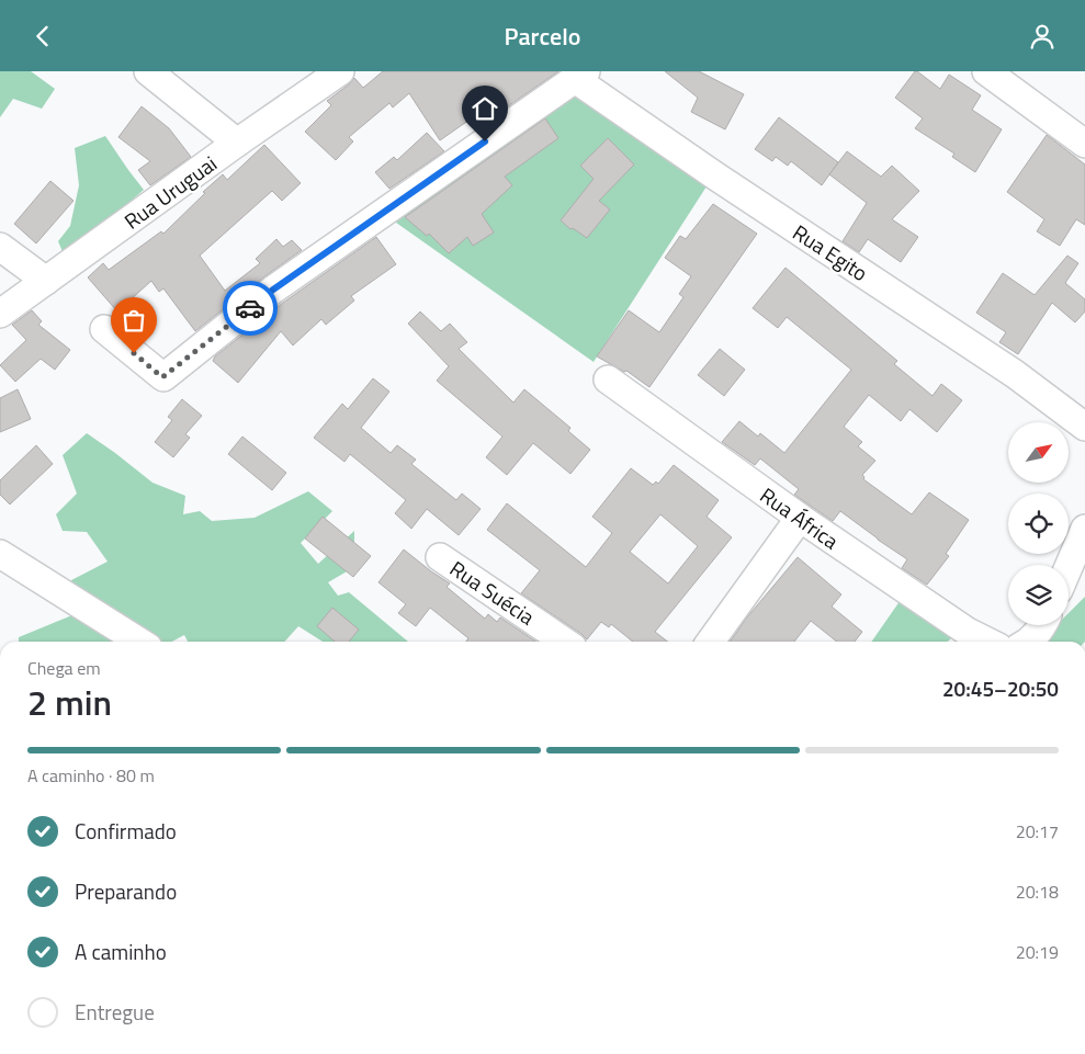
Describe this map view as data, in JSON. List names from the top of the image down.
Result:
{
  "streets": {
    "street": [
      "Rua Uruguai",
      "Rua Egito",
      "Rua África",
      "Rua Suécia"
    ]
  },
  "north": "top right",
  "page": {
    "header": "Parcelo",
    "heading": ["2 min", "Chega em", "20:45–20:50"],
    "bar": "A caminho · 80 m",
    "list": [
      ["Confirmado", "20:17"],
      ["Preparando", "20:18"],
      ["A caminho", "20:19"],
      "Entregue"
    ]
  }
}
